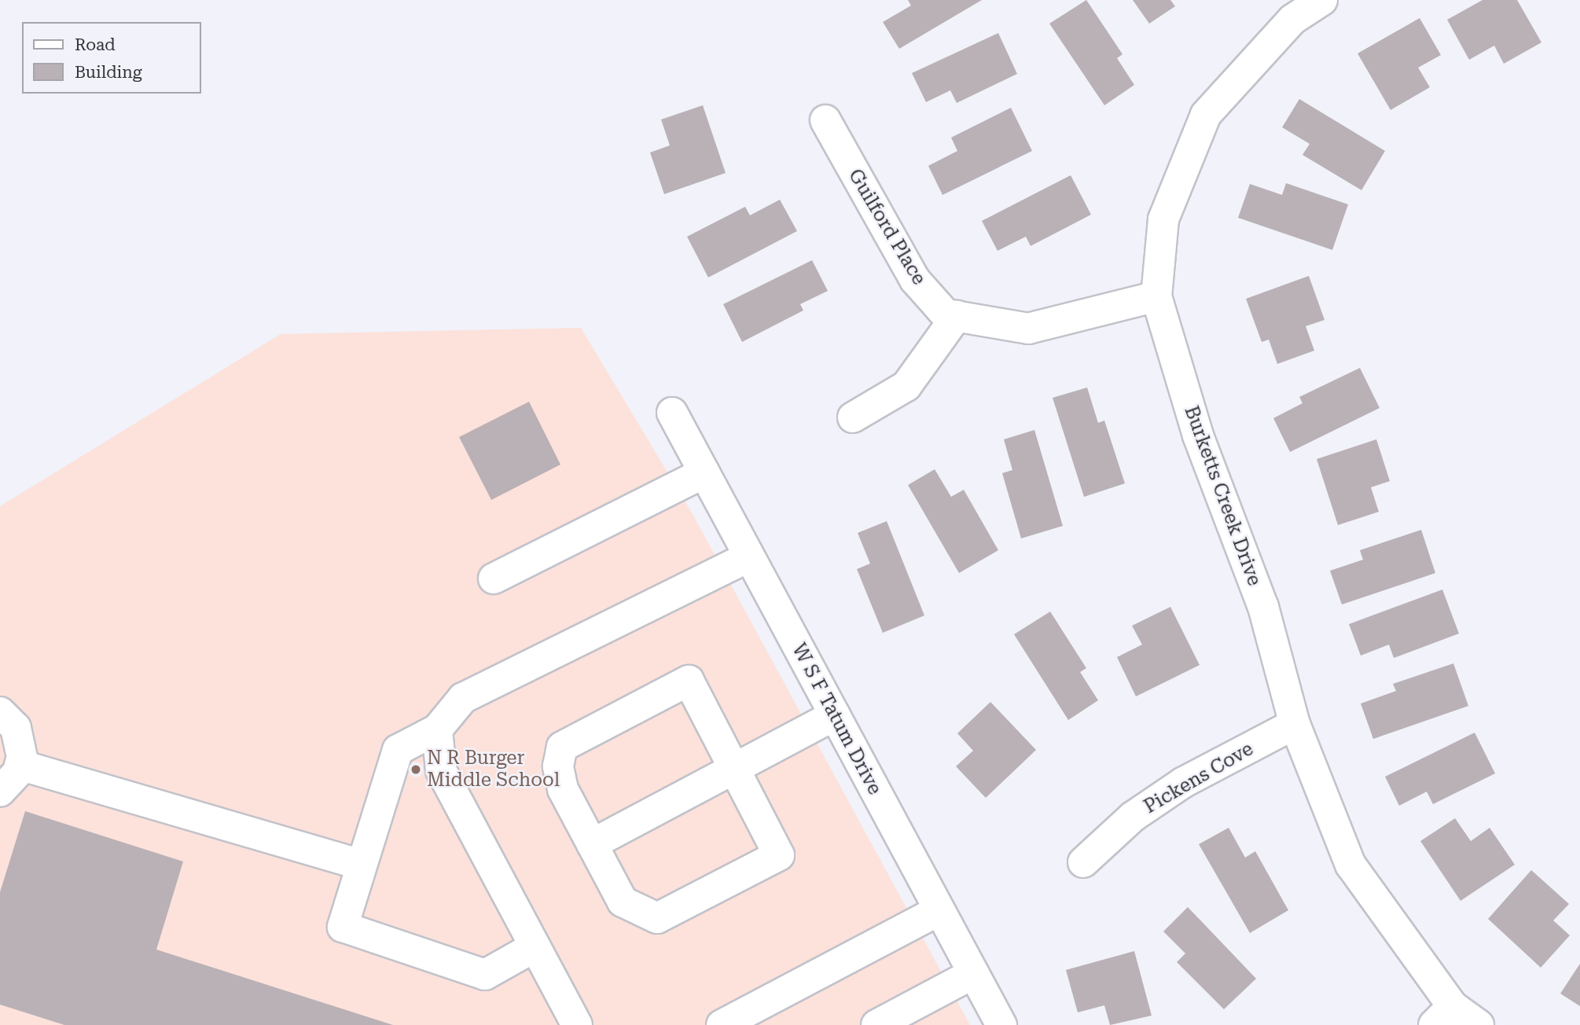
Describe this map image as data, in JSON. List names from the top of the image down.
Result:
{
  "streets": {
    "street": [
      "Guilford Place",
      "Burketts Creek Drive",
      "W S F Tatum Drive",
      "Pickens Cove"
    ]
  },
  "crossings": [
    ["Guilford Place", "Burketts Creek Drive"],
    ["Burketts Creek Drive", "Pickens Cove"]
  ],
  "places": ["N R Burger Middle School"],
  "legend": ["Road", "Building"]
}
